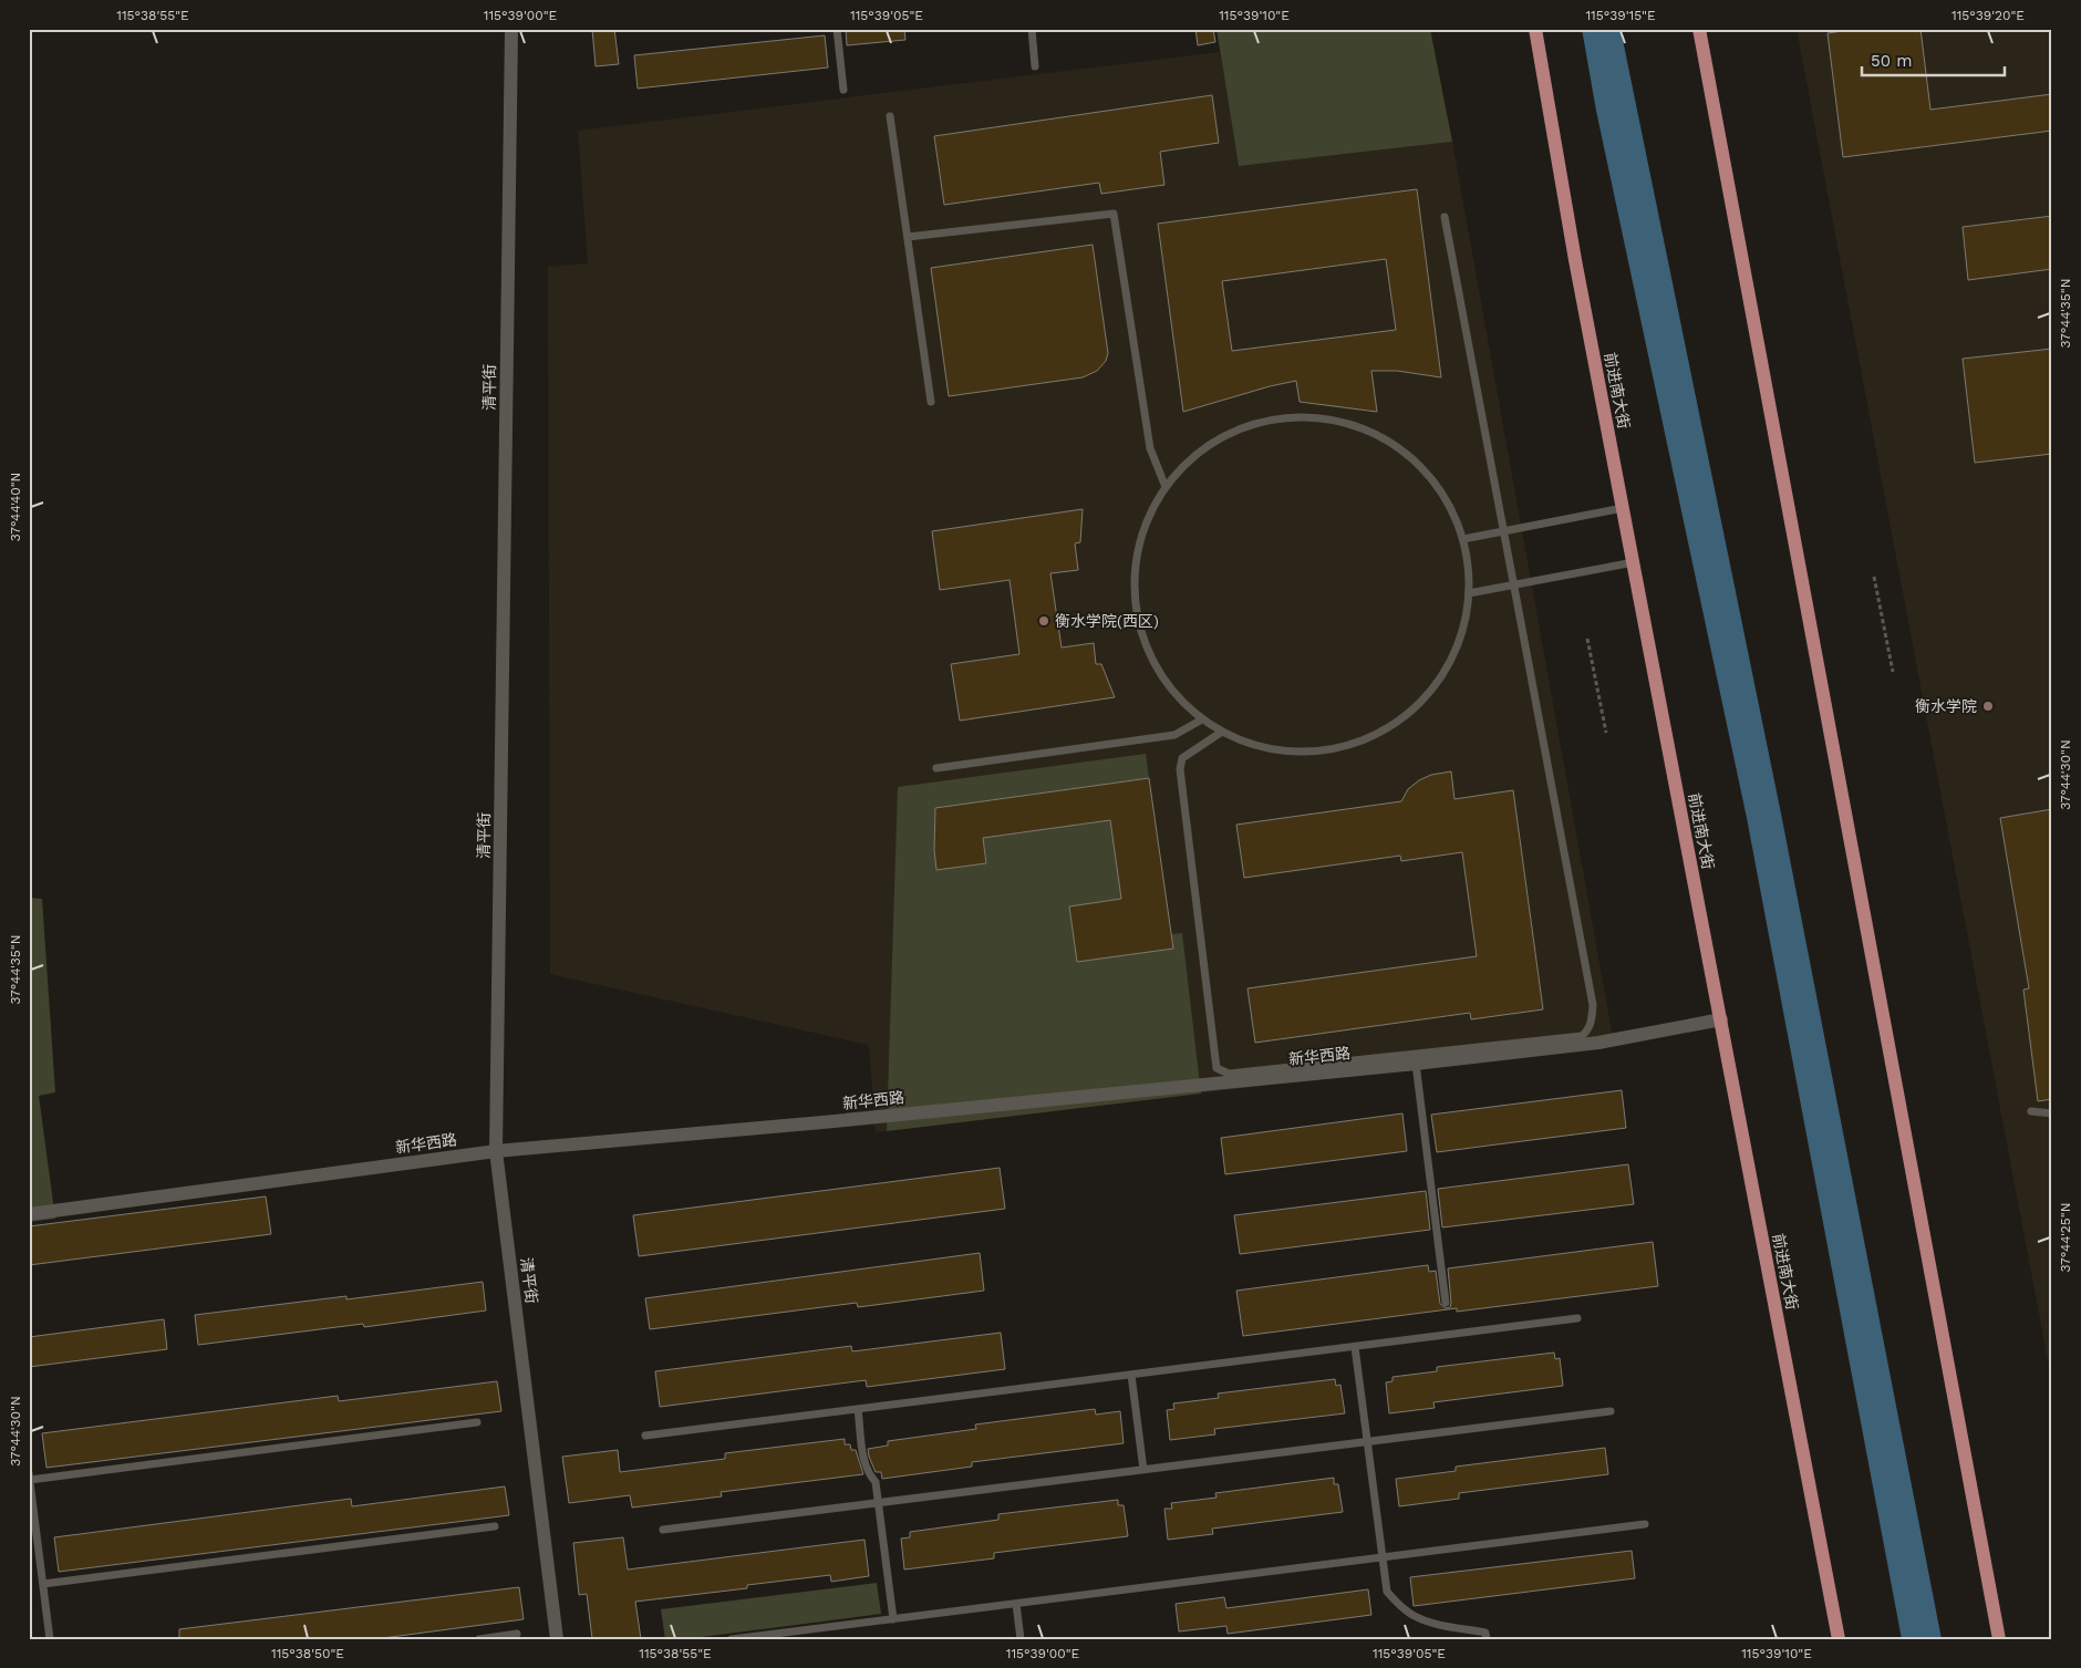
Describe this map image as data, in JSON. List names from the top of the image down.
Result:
{
  "streets": {
    "main road": ["前进南大街"],
    "street": ["清平街", "新华西路"]
  },
  "crossings": [
    ["清平街", "新华西路"],
    ["前进南大街", "新华西路"]
  ],
  "places": ["衡水学院(西区)", "衡水学院"],
  "scale_bar": "50 m",
  "coordinates": [
    "115°38'55\"E",
    "115°39'00\"E",
    "115°39'05\"E",
    "115°39'10\"E",
    "115°39'15\"E",
    "115°39'20\"E",
    "37°44'35\"N",
    "37°44'40\"N",
    "37°44'30\"N",
    "37°44'25\"N",
    "115°38'50\"E"
  ]
}
